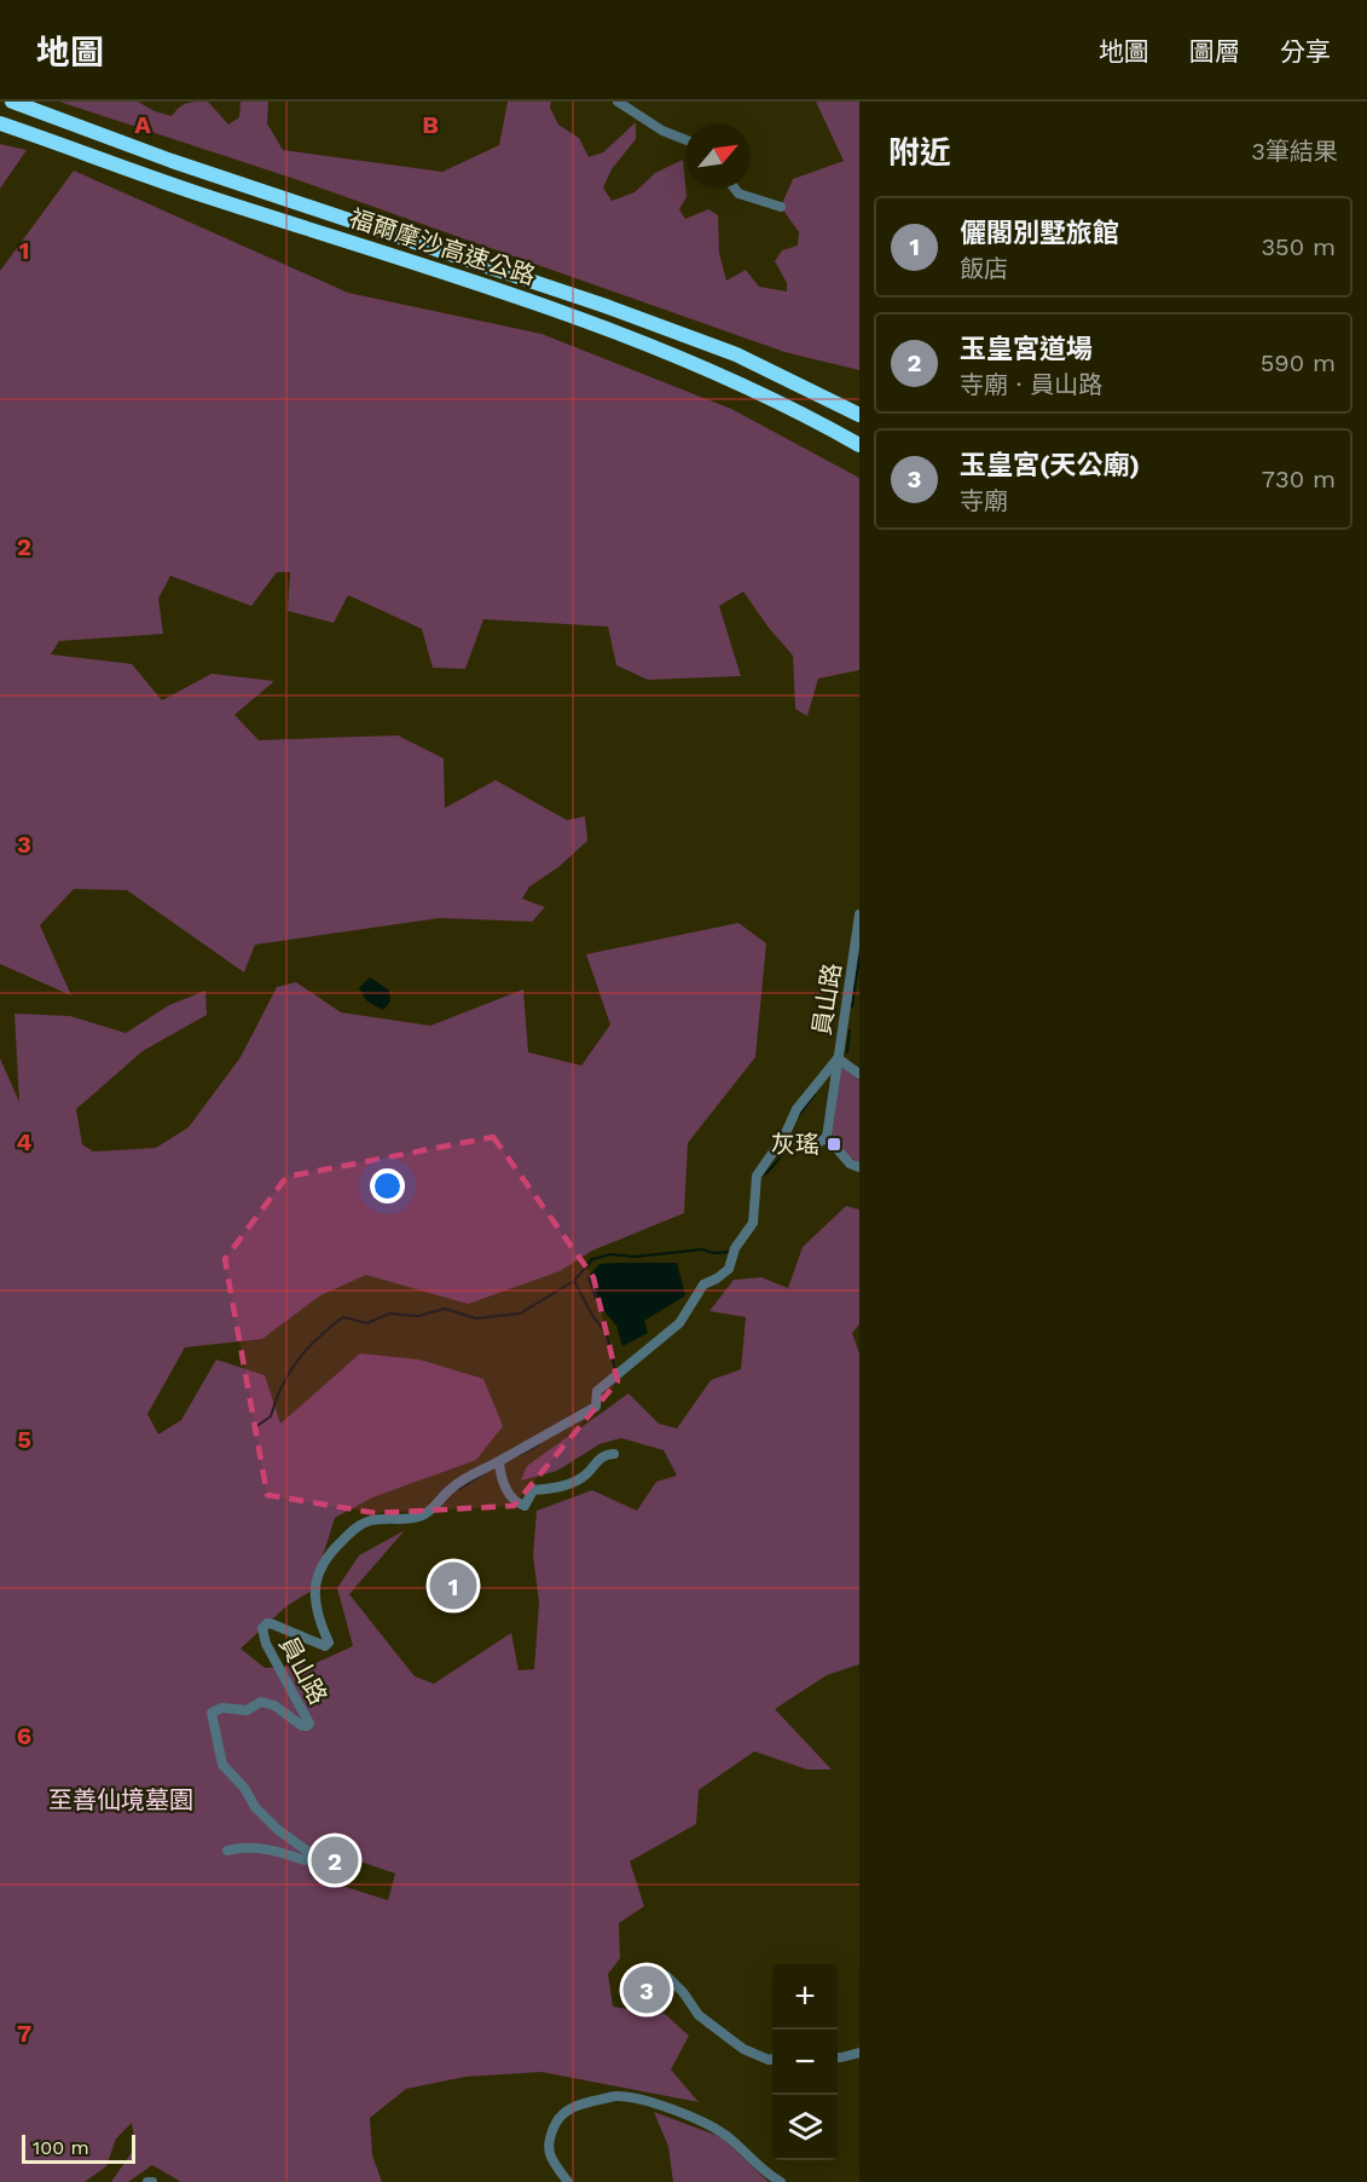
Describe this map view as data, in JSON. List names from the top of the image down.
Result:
{
  "streets": {
    "highway": ["福爾摩沙高速公路"],
    "street": ["員山路"]
  },
  "parks": ["至善仙境墓園"],
  "places": {
    "transit": ["灰瑤"]
  },
  "scale_bar": "100 m",
  "north": "top right",
  "page": {
    "header": "地圖",
    "nav": ["地圖", "圖層", "分享"],
    "heading": ["附近", "3筆結果"],
    "list": [
      {
        "mark": "1",
        "name": "儷閣別墅旅館",
        "note": "飯店",
        "value": "350 m"
      },
      {
        "mark": "2",
        "name": "玉皇宮道場",
        "note": "寺廟 · 員山路",
        "value": "590 m"
      },
      {
        "mark": "3",
        "name": "玉皇宮(天公廟)",
        "note": "寺廟",
        "value": "730 m"
      }
    ],
    "pins": ["1", "2", "3"],
    "map_buttons": ["+", "−"],
    "scale": "100 m"
  },
  "grid": {
    "columns": ["A", "B"],
    "rows": [
      "1",
      "2",
      "3",
      "4",
      "5",
      "6",
      "7"
    ]
  }
}
